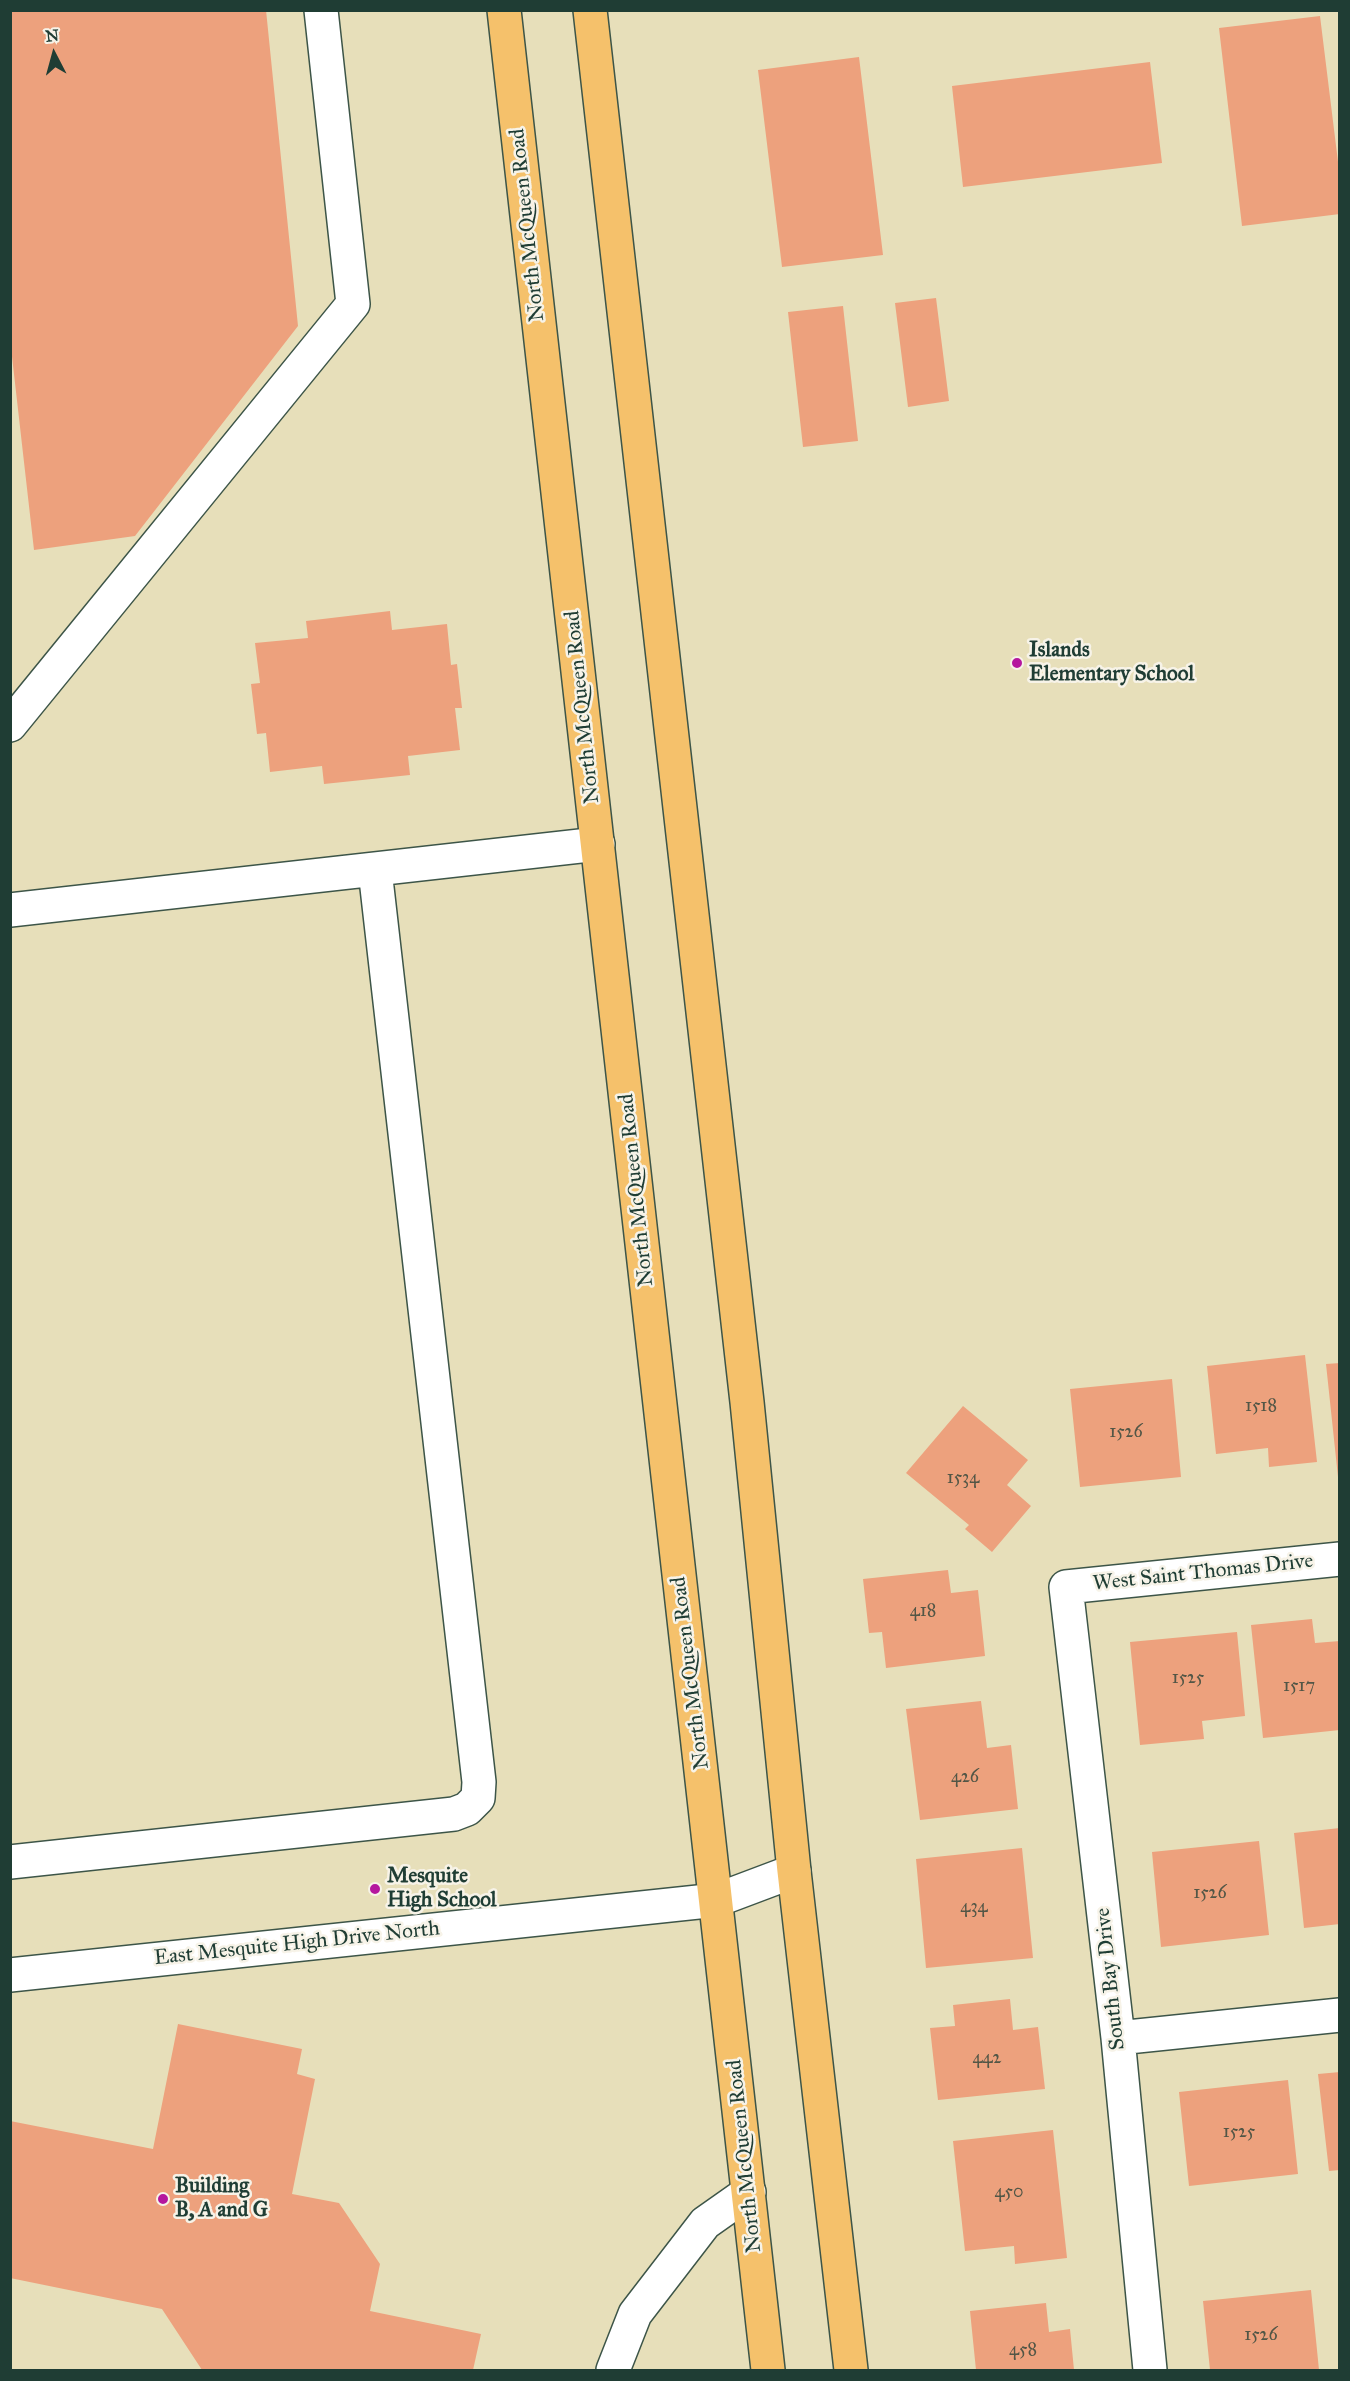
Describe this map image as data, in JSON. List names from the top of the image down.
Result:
{
  "streets": {
    "main road": ["North McQueen Road"],
    "street": ["West Saint Thomas Drive", "East Mesquite High Drive North", "South Bay Drive"]
  },
  "crossings": [
    ["North McQueen Road", "East Mesquite High Drive North"],
    ["West Saint Thomas Drive", "South Bay Drive"]
  ],
  "places": ["Islands Elementary School", "Mesquite High School", "Building B, A and G"],
  "house_numbers": [
    "1518",
    "1526",
    "1534",
    "418",
    "1525",
    "1517",
    "426",
    "1526",
    "434",
    "442",
    "1525",
    "450",
    "1526",
    "458"
  ],
  "north": "top"
}
